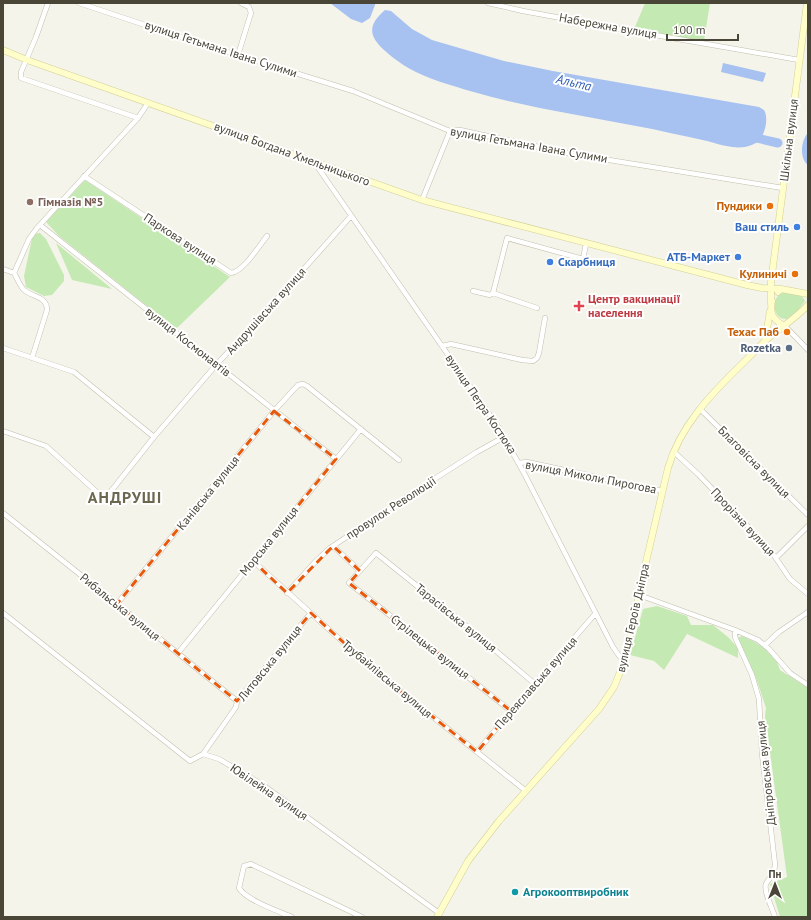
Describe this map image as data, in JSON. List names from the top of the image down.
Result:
{
  "streets": {
    "main road": ["Шкільна вулиця", "вулиця Богдана Хмельницького", "вулиця Героїв Дніпра"],
    "street": [
      "Набережна вулиця",
      "вулиця Гетьмана Івана Сулими",
      "Паркова вулиця",
      "Андрушівська вулиця",
      "вулиця Космонавтів",
      "вулиця Петра Костюка",
      "Благовісна вулиця",
      "вулиця Миколи Пирогова",
      "Канівська вулиця",
      "провулок Революції",
      "Прорізна вулиця",
      "Морська вулиця",
      "Рибальська вулиця",
      "Тарасівська вулиця",
      "Стрілецька вулиця",
      "Литовська вулиця",
      "Трубайлівська вулиця",
      "Переяславська вулиця",
      "Дніпровська вулиця",
      "Ювілейна вулиця"
    ]
  },
  "crossings": [
    ["Набережна вулиця", "Шкільна вулиця"],
    ["вулиця Гетьмана Івана Сулими", "Шкільна вулиця"],
    ["Шкільна вулиця", "вулиця Богдана Хмельницького"],
    ["вулиця Богдана Хмельницького", "вулиця Петра Костюка"],
    ["Андрушівська вулиця", "вулиця Космонавтів"],
    ["Андрушівська вулиця", "вулиця Петра Костюка"],
    ["вулиця Космонавтів", "Канівська вулиця"],
    ["вулиця Космонавтів", "Морська вулиця"],
    ["вулиця Петра Костюка", "вулиця Миколи Пирогова"],
    ["вулиця Петра Костюка", "провулок Революції"],
    ["вулиця Петра Костюка", "вулиця Героїв Дніпра"],
    ["вулиця Петра Костюка", "Переяславська вулиця"],
    ["Благовісна вулиця", "вулиця Героїв Дніпра"],
    ["вулиця Миколи Пирогова", "вулиця Героїв Дніпра"],
    ["Канівська вулиця", "Морська вулиця"],
    ["Канівська вулиця", "Рибальська вулиця"],
    ["провулок Революції", "Трубайлівська вулиця"],
    ["Прорізна вулиця", "вулиця Героїв Дніпра"],
    ["Морська вулиця", "Рибальська вулиця"],
    ["Морська вулиця", "Трубайлівська вулиця"],
    ["Рибальська вулиця", "Литовська вулиця"],
    ["Тарасівська вулиця", "Стрілецька вулиця"],
    ["Тарасівська вулиця", "Переяславська вулиця"],
    ["вулиця Героїв Дніпра", "Трубайлівська вулиця"],
    ["вулиця Героїв Дніпра", "Ювілейна вулиця"],
    ["Стрілецька вулиця", "Переяславська вулиця"],
    ["Литовська вулиця", "Трубайлівська вулиця"],
    ["Литовська вулиця", "Ювілейна вулиця"],
    ["Трубайлівська вулиця", "Переяславська вулиця"]
  ],
  "districts": ["АНДРУШІ"],
  "water": ["Альта"],
  "places": {
    "other": [
      "Гімназія №5",
      "Пундики",
      "Ваш стиль",
      "АТБ-Маркет",
      "Скарбниця",
      "Кулиничі",
      "Техас Паб",
      "Rozetka",
      "Агрокооптвиробник"
    ],
    "health": ["Центр вакцинації населення"]
  },
  "scale_bar": "100 m",
  "north": "top"
}
